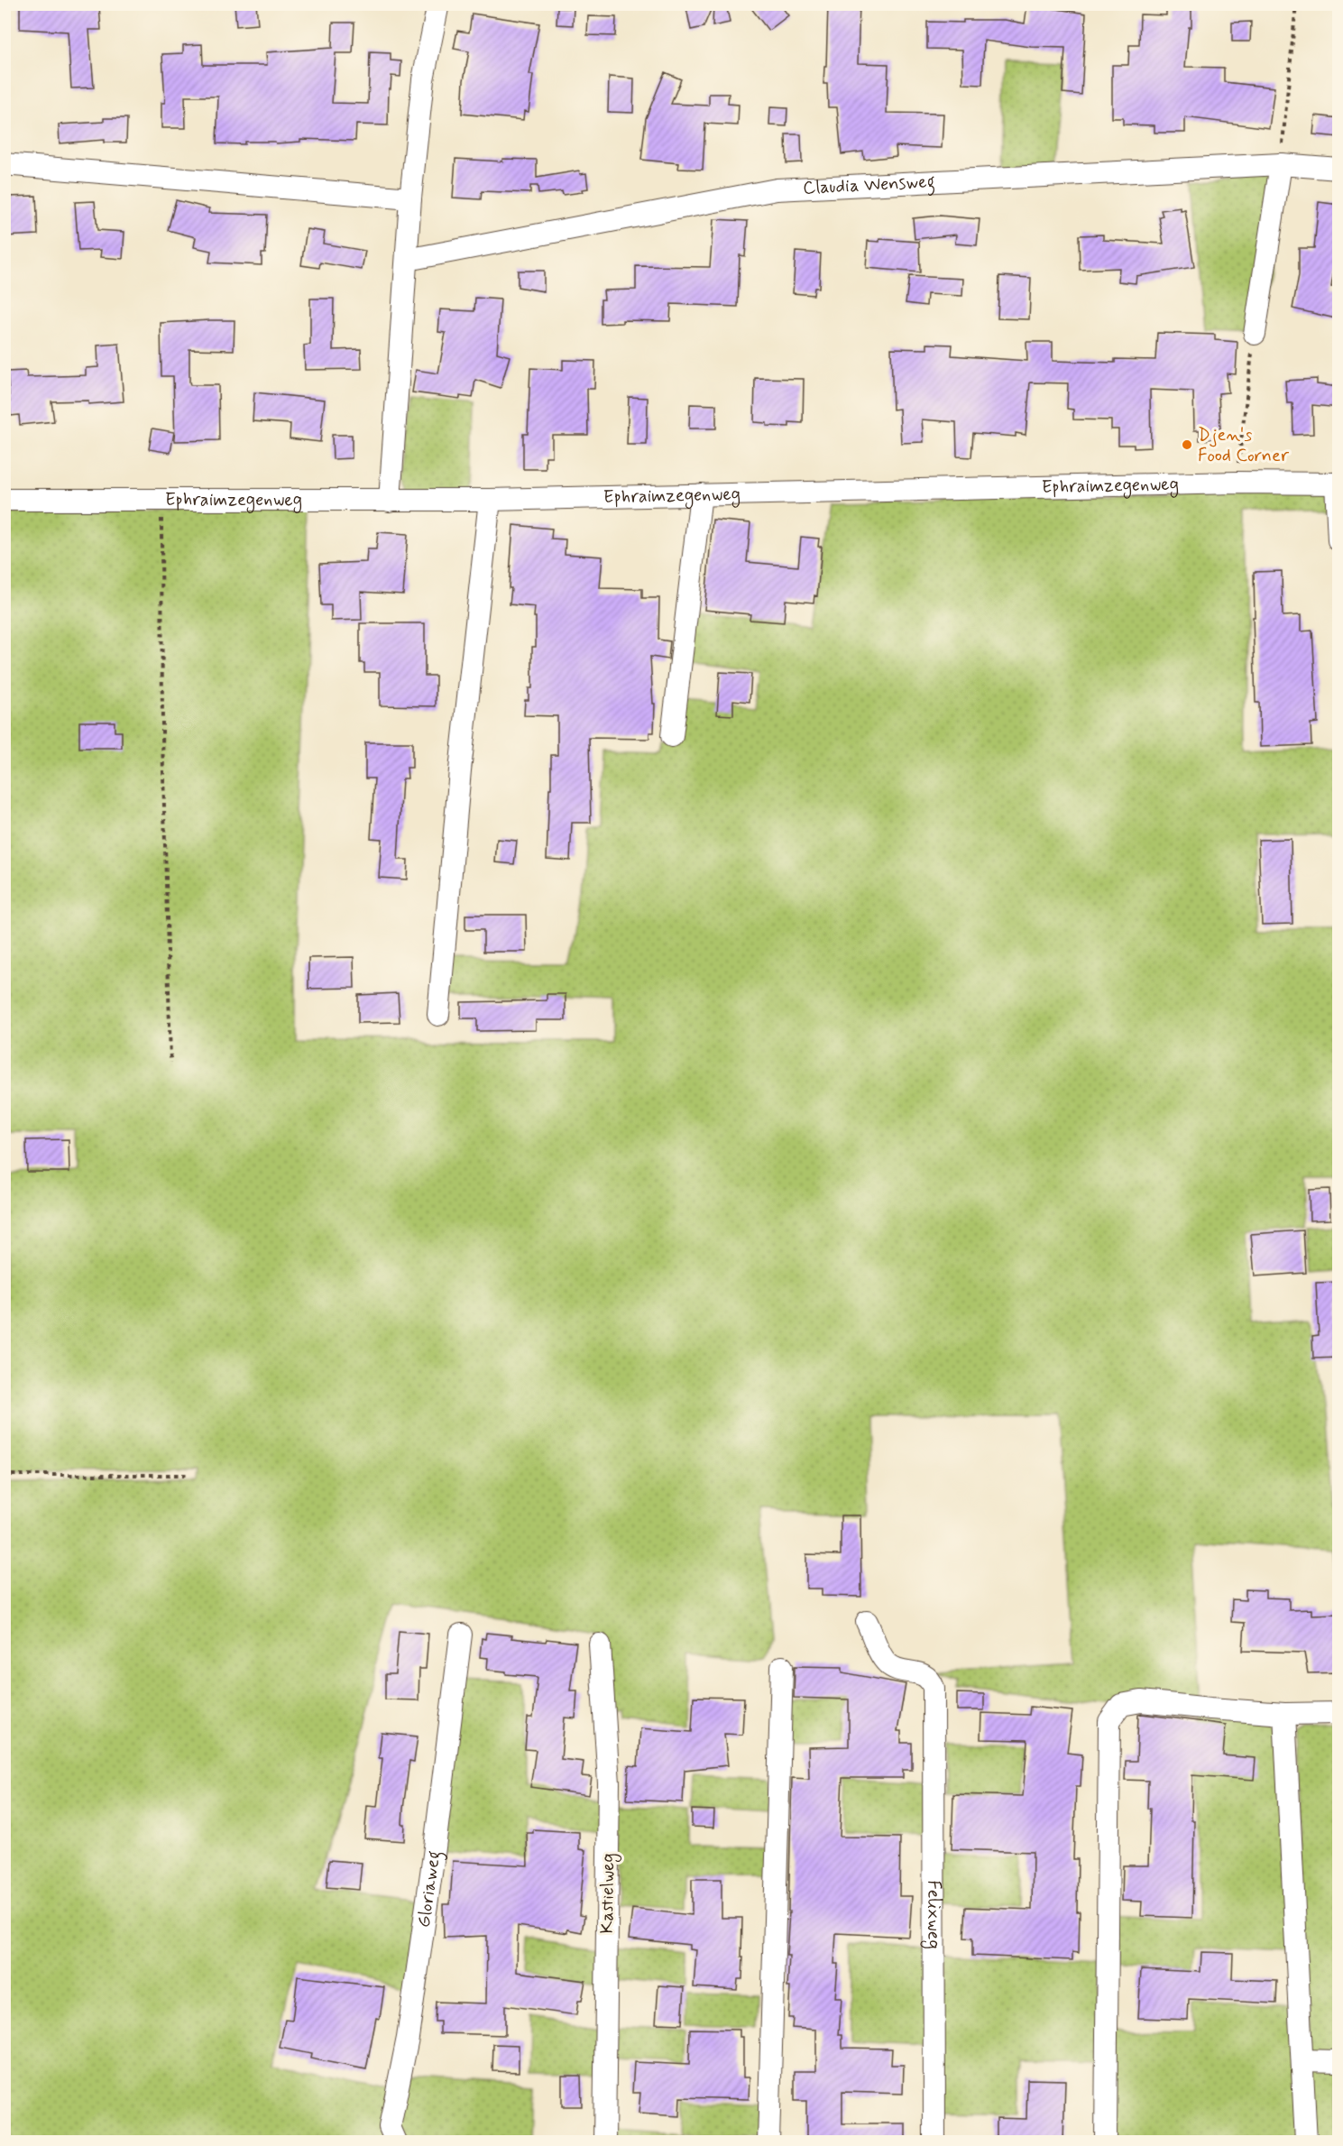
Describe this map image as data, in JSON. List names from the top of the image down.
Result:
{
  "streets": {
    "street": [
      "Claudia Wensweg",
      "Ephraimzegenweg",
      "Gloriaweg",
      "Kastielweg",
      "Felixweg"
    ]
  },
  "places": ["Djen's Food Corner"]
}
